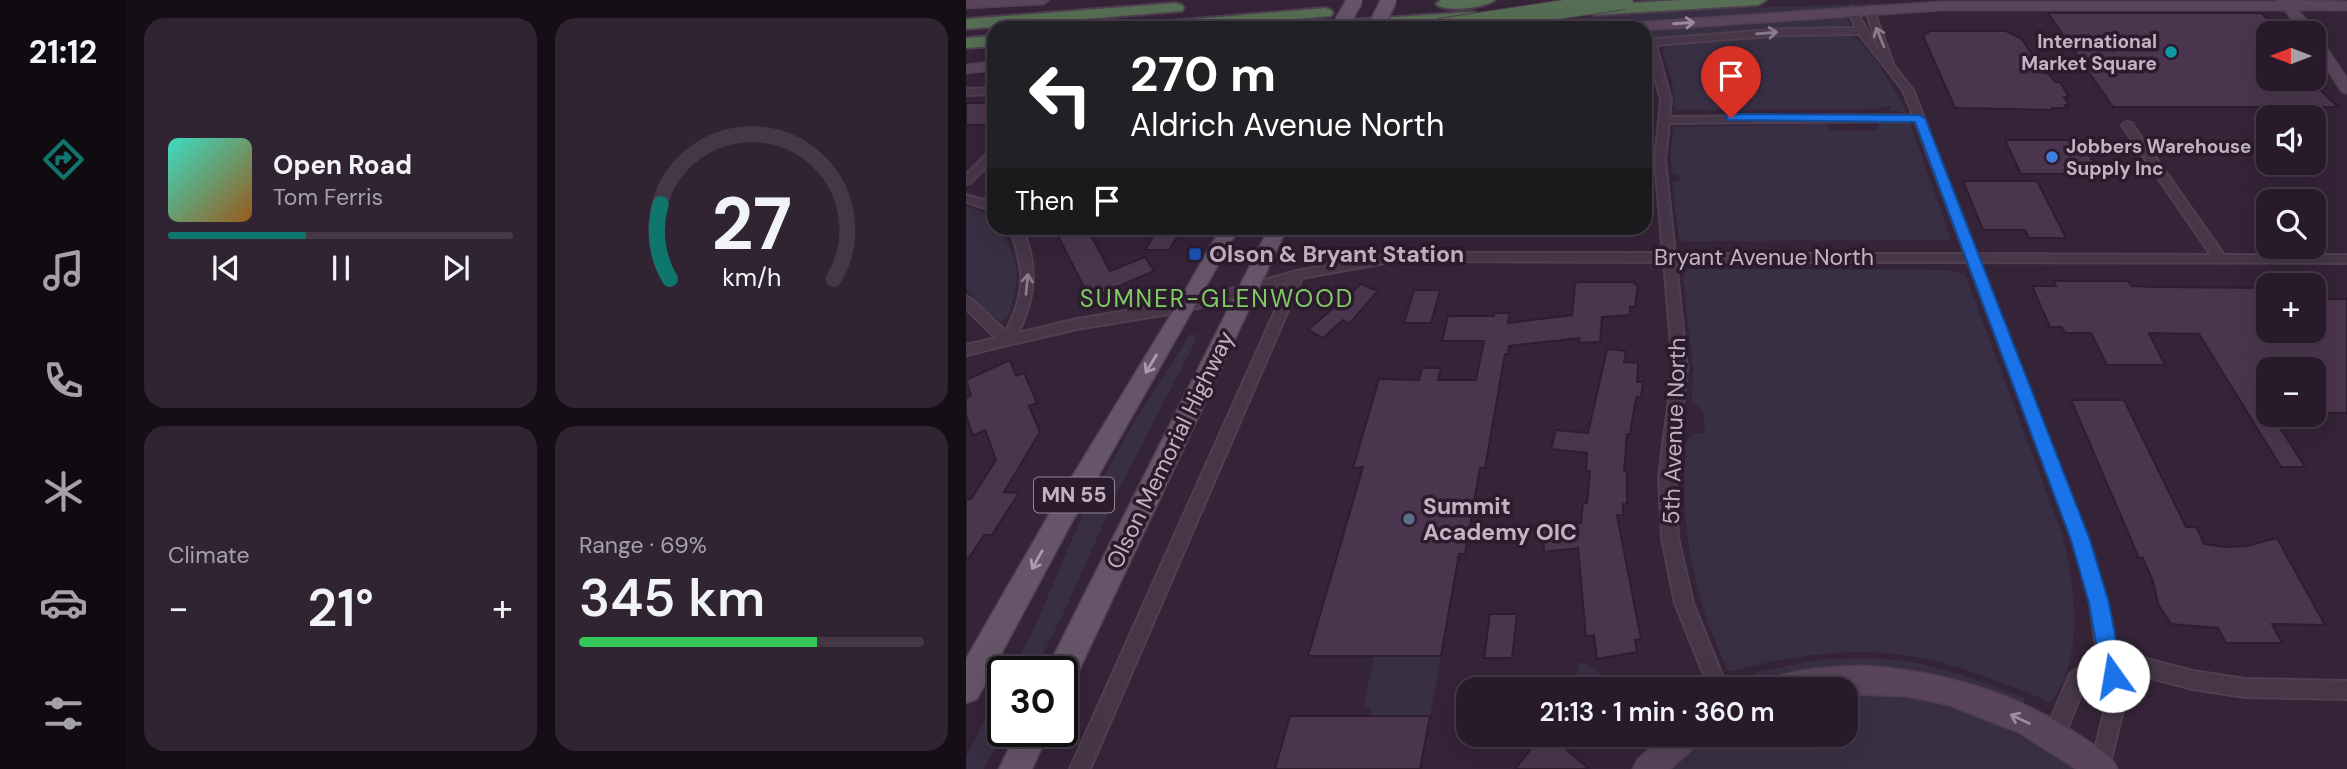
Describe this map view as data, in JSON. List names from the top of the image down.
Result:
{
  "streets": {
    "main road": ["Olson Memorial Highway", "MN 55"],
    "street": ["Bryant Avenue North", "5th Avenue North"]
  },
  "crossings": [
    ["Bryant Avenue North", "5th Avenue North"],
    ["Bryant Avenue North", "Olson Memorial Highway"],
    ["Bryant Avenue North", "MN 55"]
  ],
  "districts": ["SUMNER-GLENWOOD"],
  "places": {
    "other": ["International Market Square", "Jobbers Warehouse Supply Inc", "Summit Academy OIC"],
    "transit": ["Olson & Bryant Station"]
  },
  "north": "left",
  "page": {
    "tabs": "21:12",
    "map_buttons": ["+", "−"],
    "turn": ["270 m", "Aldrich Avenue North"],
    "song": ["Open Road", "Tom Ferris"],
    "then": "Then",
    "tile": [
      "Climate",
      ["Range · 69%", "345 km"]
    ],
    "heat": ["−", "21°", "+"],
    "limit": "30",
    "trip": "21:13 · 1 min · 360 m",
    "gauge": ["27", "km/h"]
  }
}
